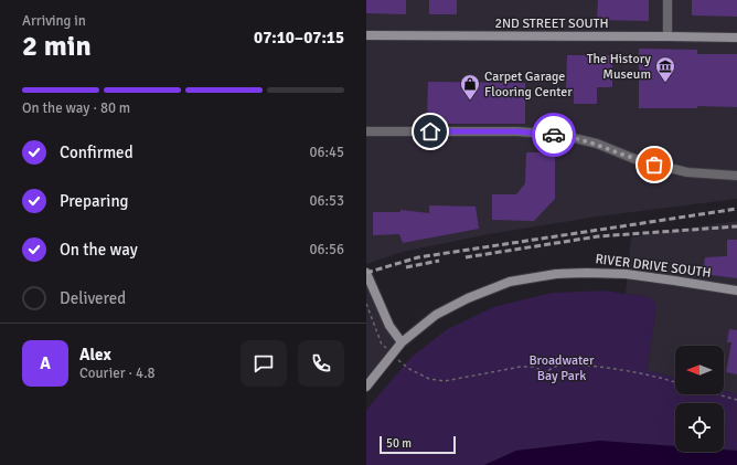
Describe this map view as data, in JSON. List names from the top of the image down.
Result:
{
  "streets": {
    "street": ["2ND STREET SOUTH", "RIVER DRIVE SOUTH"]
  },
  "parks": ["Broadwater Bay Park"],
  "places": {
    "museum": ["The History Museum"],
    "shop": ["Carpet Garage Flooring Center"]
  },
  "scale_bar": "50 m",
  "north": "left",
  "page": {
    "heading": ["2 min", "Arriving in", "07:10–07:15"],
    "panel": ["Alex", "Courier · 4.8"],
    "bar": "On the way · 80 m",
    "list": [
      ["Confirmed", "06:45"],
      ["Preparing", "06:53"],
      ["On the way", "06:56"],
      "Delivered"
    ],
    "round": "A",
    "scale": "50 m"
  }
}
